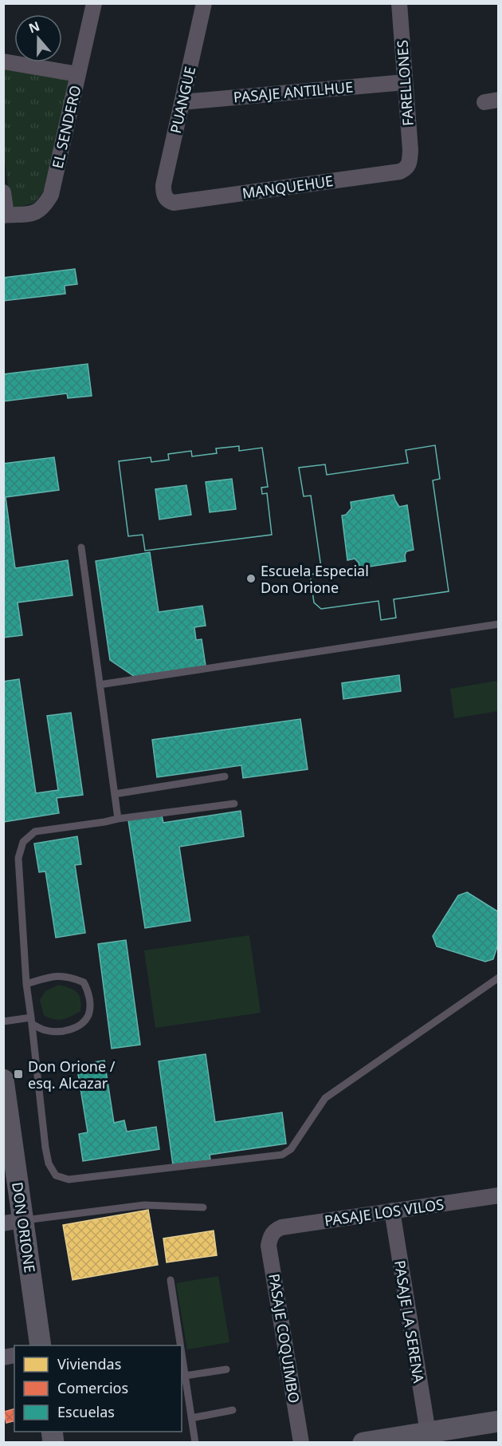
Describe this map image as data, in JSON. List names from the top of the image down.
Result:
{
  "streets": {
    "street": [
      "FARELLONES",
      "PASAJE ANTILHUE",
      "PUANGUE",
      "EL SENDERO",
      "MANQUEHUE",
      "PASAJE LOS VILOS",
      "DON ORIONE",
      "PASAJE LA SERENA",
      "PASAJE COQUIMBO"
    ]
  },
  "crossings": [
    ["FARELLONES", "PASAJE ANTILHUE"],
    ["FARELLONES", "MANQUEHUE"],
    ["PASAJE ANTILHUE", "PUANGUE"],
    ["PUANGUE", "MANQUEHUE"],
    ["PASAJE LOS VILOS", "PASAJE LA SERENA"],
    ["PASAJE LOS VILOS", "PASAJE COQUIMBO"]
  ],
  "places": {
    "other": ["Escuela Especial Don Orione"],
    "transit": ["Don Orione / esq. Alcazar"]
  },
  "legend": ["Viviendas", "Comercios", "Escuelas"],
  "north": "top"
}
